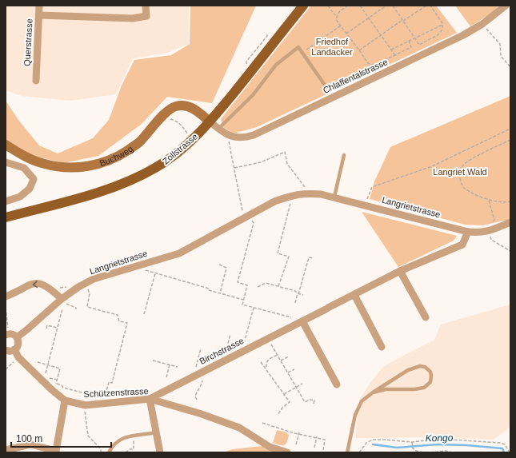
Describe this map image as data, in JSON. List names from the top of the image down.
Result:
{
  "streets": {
    "main road": ["Zollstrasse"],
    "street": [
      "Querstrasse",
      "Chlaffentalstrasse",
      "Buchweg",
      "Langrietstrasse",
      "Birchstrasse",
      "Schützenstrasse"
    ]
  },
  "crossings": [
    ["Chlaffentalstrasse", "Zollstrasse"],
    ["Chlaffentalstrasse", "Buchweg"],
    ["Zollstrasse", "Buchweg"],
    ["Langrietstrasse", "Birchstrasse"],
    ["Birchstrasse", "Schützenstrasse"]
  ],
  "water": ["Kongo"],
  "parks": ["Friedhof Landacker", "Langriet Wald"],
  "scale_bar": "100 m"
}
